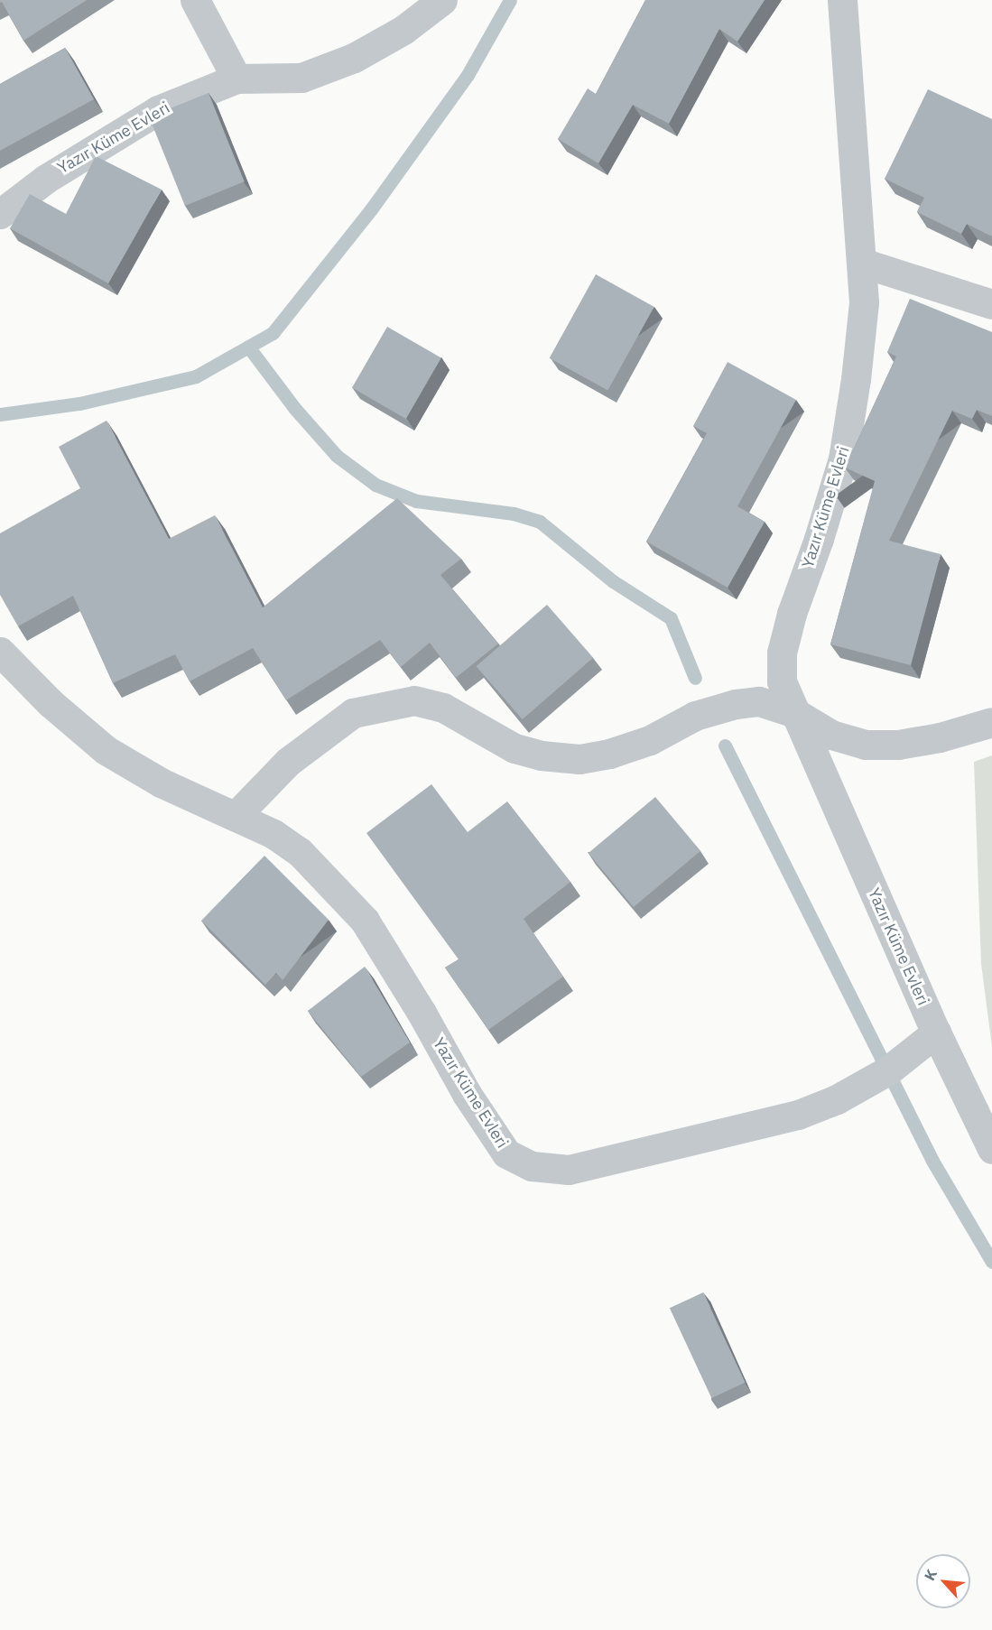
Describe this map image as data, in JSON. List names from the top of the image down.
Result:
{
  "streets": {
    "street": ["Yazır Küme Evleri"]
  },
  "north": "top left"
}
